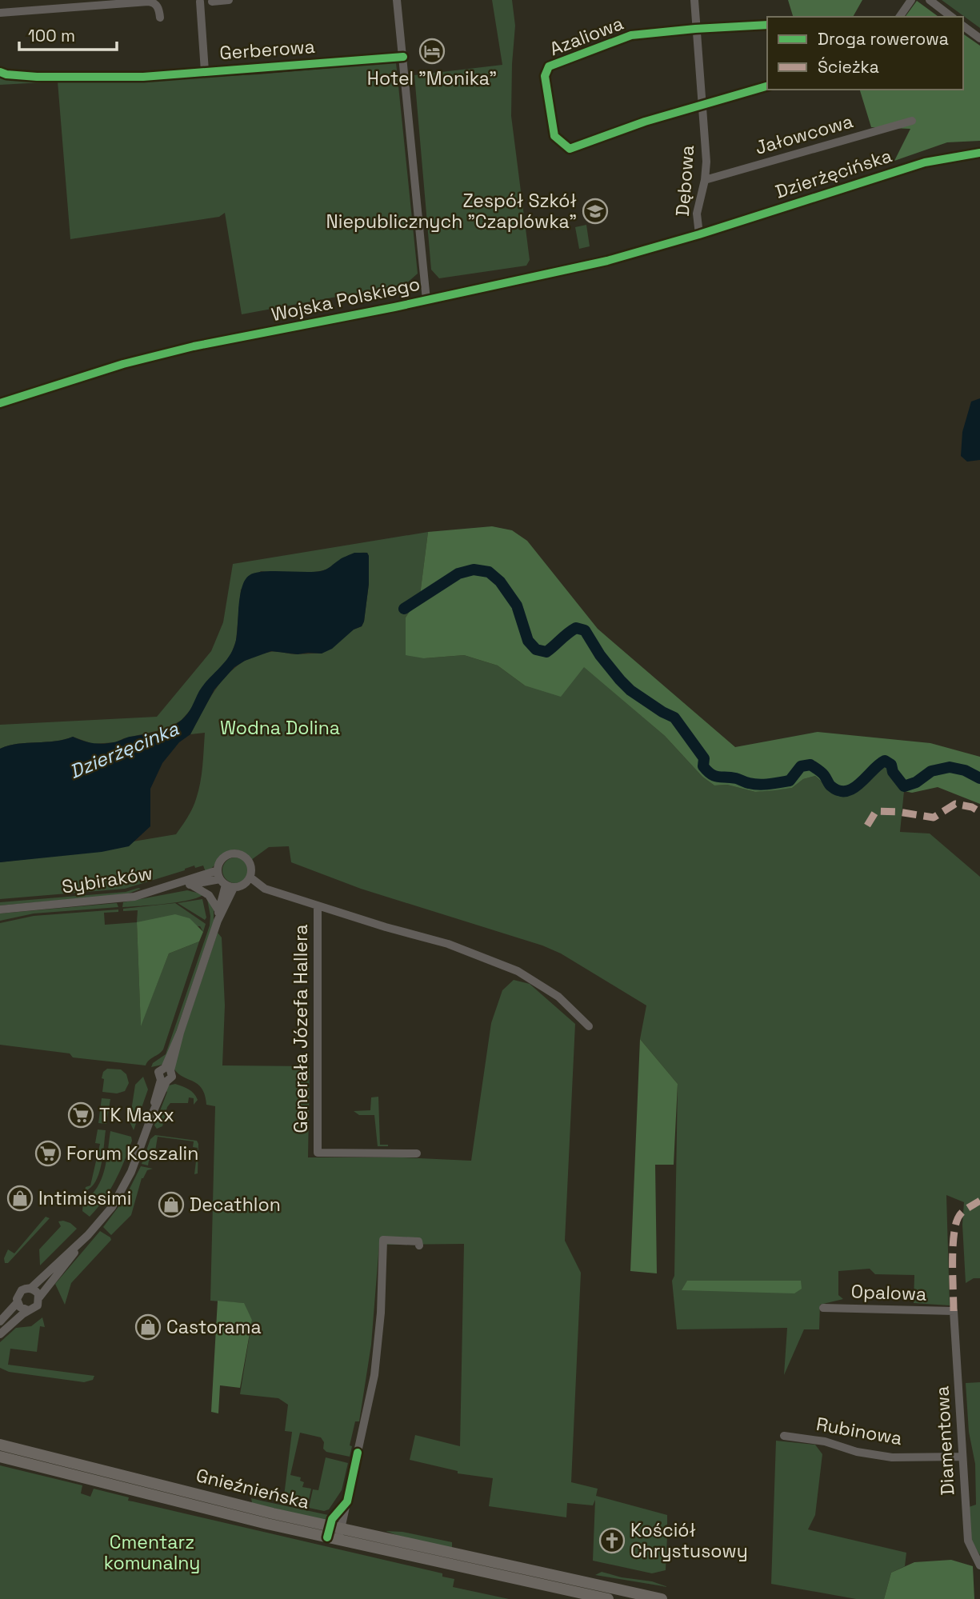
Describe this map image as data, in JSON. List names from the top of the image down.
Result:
{
  "streets": {
    "main road": ["Gnieźnieńska"],
    "street": [
      "Azaliowa",
      "Gerberowa",
      "Jałowcowa",
      "Dzierżęcińska",
      "Dębowa",
      "Wojska Polskiego",
      "Sybiraków",
      "Generała Józefa Hallera",
      "Opalowa",
      "Rubinowa",
      "Diamentowa"
    ]
  },
  "crossings": [
    ["Azaliowa", "Dębowa"],
    ["Jałowcowa", "Dębowa"],
    ["Dzierżęcińska", "Dębowa"],
    ["Dzierżęcińska", "Wojska Polskiego"],
    ["Dębowa", "Wojska Polskiego"],
    ["Opalowa", "Diamentowa"],
    ["Rubinowa", "Diamentowa"]
  ],
  "water": ["Dzierżęcinka"],
  "parks": ["Wodna Dolina", "Cmentarz komunalny"],
  "places": {
    "hotel": ["Hotel \"Monika\""],
    "school or university": ["Zespół Szkół Niepublicznych \"Czaplówka\""],
    "supermarket": ["TK Maxx", "Forum Koszalin"],
    "shop": ["Intimissimi", "Decathlon", "Castorama"],
    "church": ["Kościół Chrystusowy"]
  },
  "legend": ["Droga rowerowa", "Ścieżka"],
  "scale_bar": "100 m"
}
